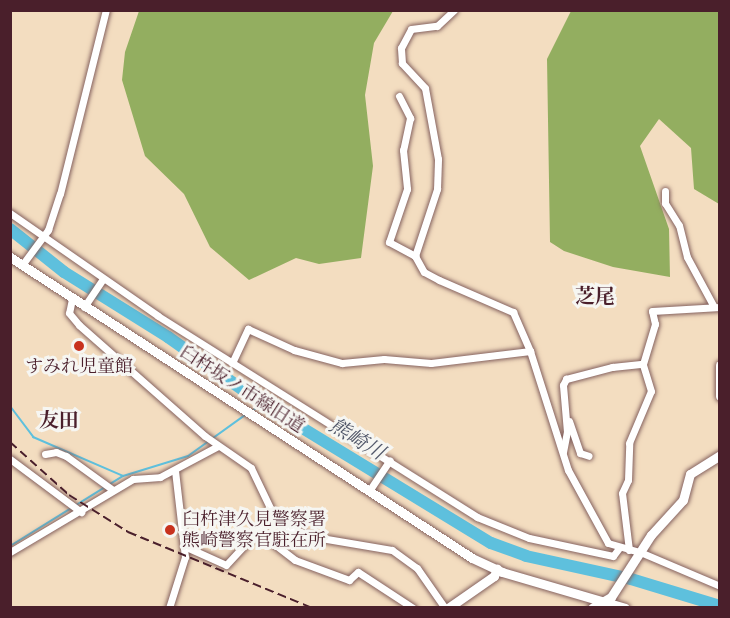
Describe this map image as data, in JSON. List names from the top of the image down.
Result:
{
  "streets": {
    "street": ["臼杵坂ノ市線旧道"]
  },
  "districts": ["芝尾", "友田"],
  "water": ["熊崎川"],
  "places": ["すみれ児童館", "臼杵津久見警察署 熊崎警察官駐在所"]
}
